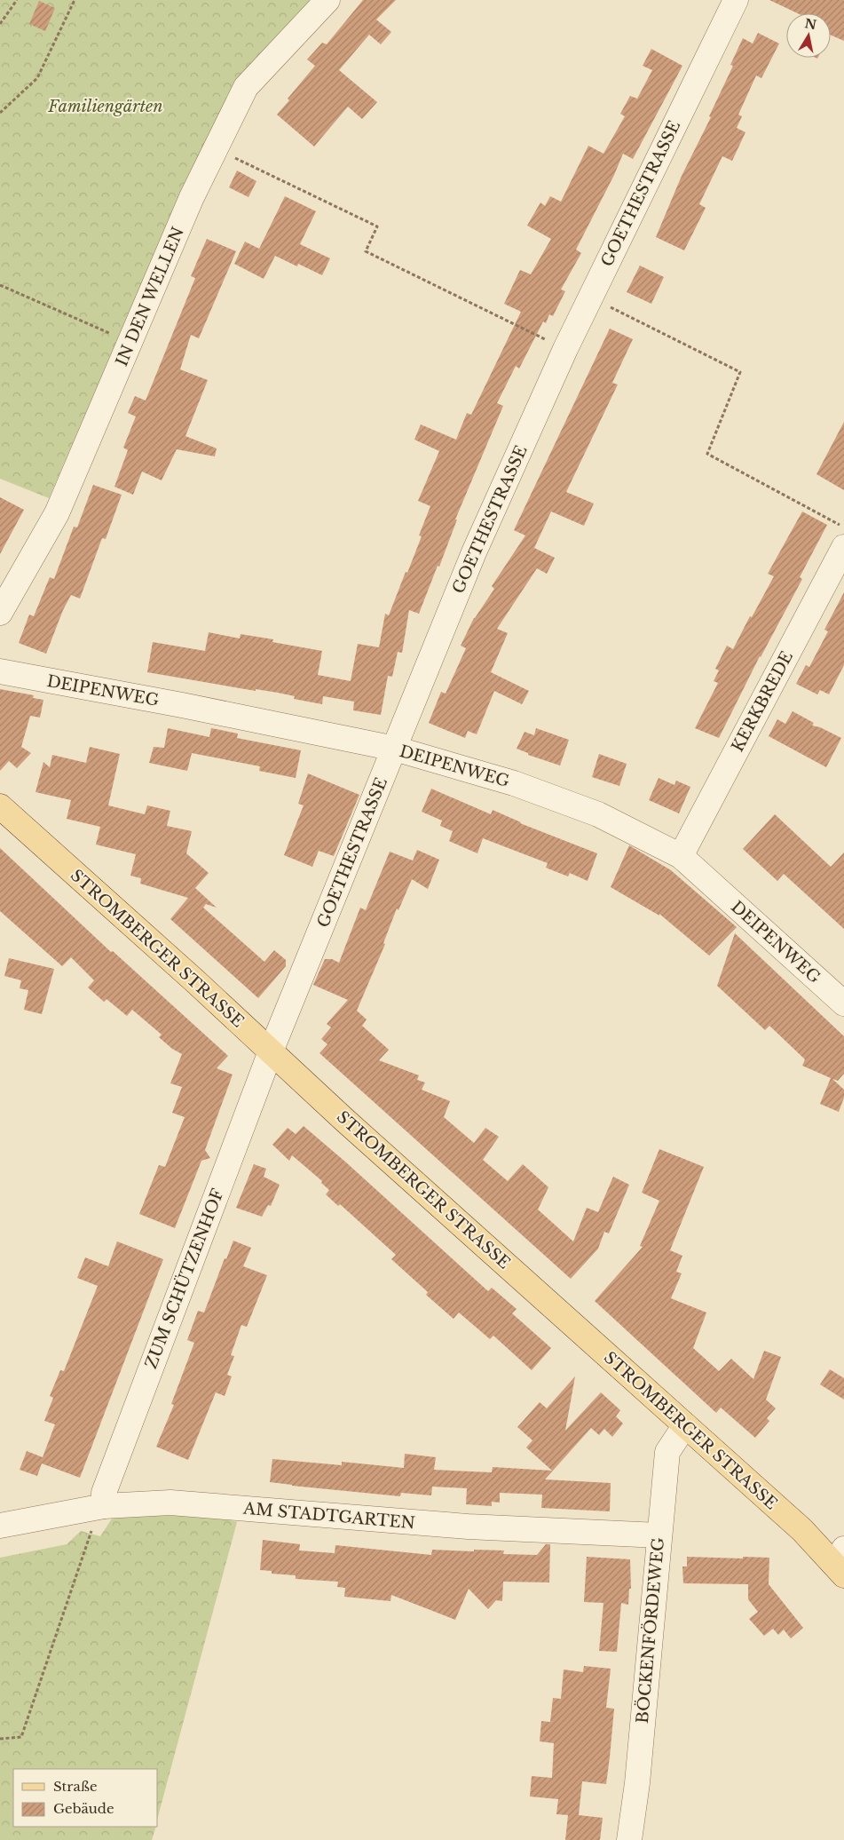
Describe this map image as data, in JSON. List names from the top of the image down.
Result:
{
  "streets": {
    "main road": ["STROMBERGER STRASSE"],
    "street": [
      "GOETHESTRASSE",
      "IN DEN WELLEN",
      "DEIPENWEG",
      "KERKBREDE",
      "ZUM SCHÜTZENHOF",
      "AM STADTGARTEN",
      "BÖCKENFÖRDEWEG"
    ]
  },
  "crossings": [
    ["GOETHESTRASSE", "DEIPENWEG"],
    ["GOETHESTRASSE", "STROMBERGER STRASSE"],
    ["GOETHESTRASSE", "ZUM SCHÜTZENHOF"],
    ["DEIPENWEG", "KERKBREDE"],
    ["STROMBERGER STRASSE", "ZUM SCHÜTZENHOF"],
    ["STROMBERGER STRASSE", "BÖCKENFÖRDEWEG"],
    ["ZUM SCHÜTZENHOF", "AM STADTGARTEN"],
    ["AM STADTGARTEN", "BÖCKENFÖRDEWEG"]
  ],
  "parks": ["Familiengärten"],
  "legend": ["Straße", "Gebäude"],
  "north": "top"
}
